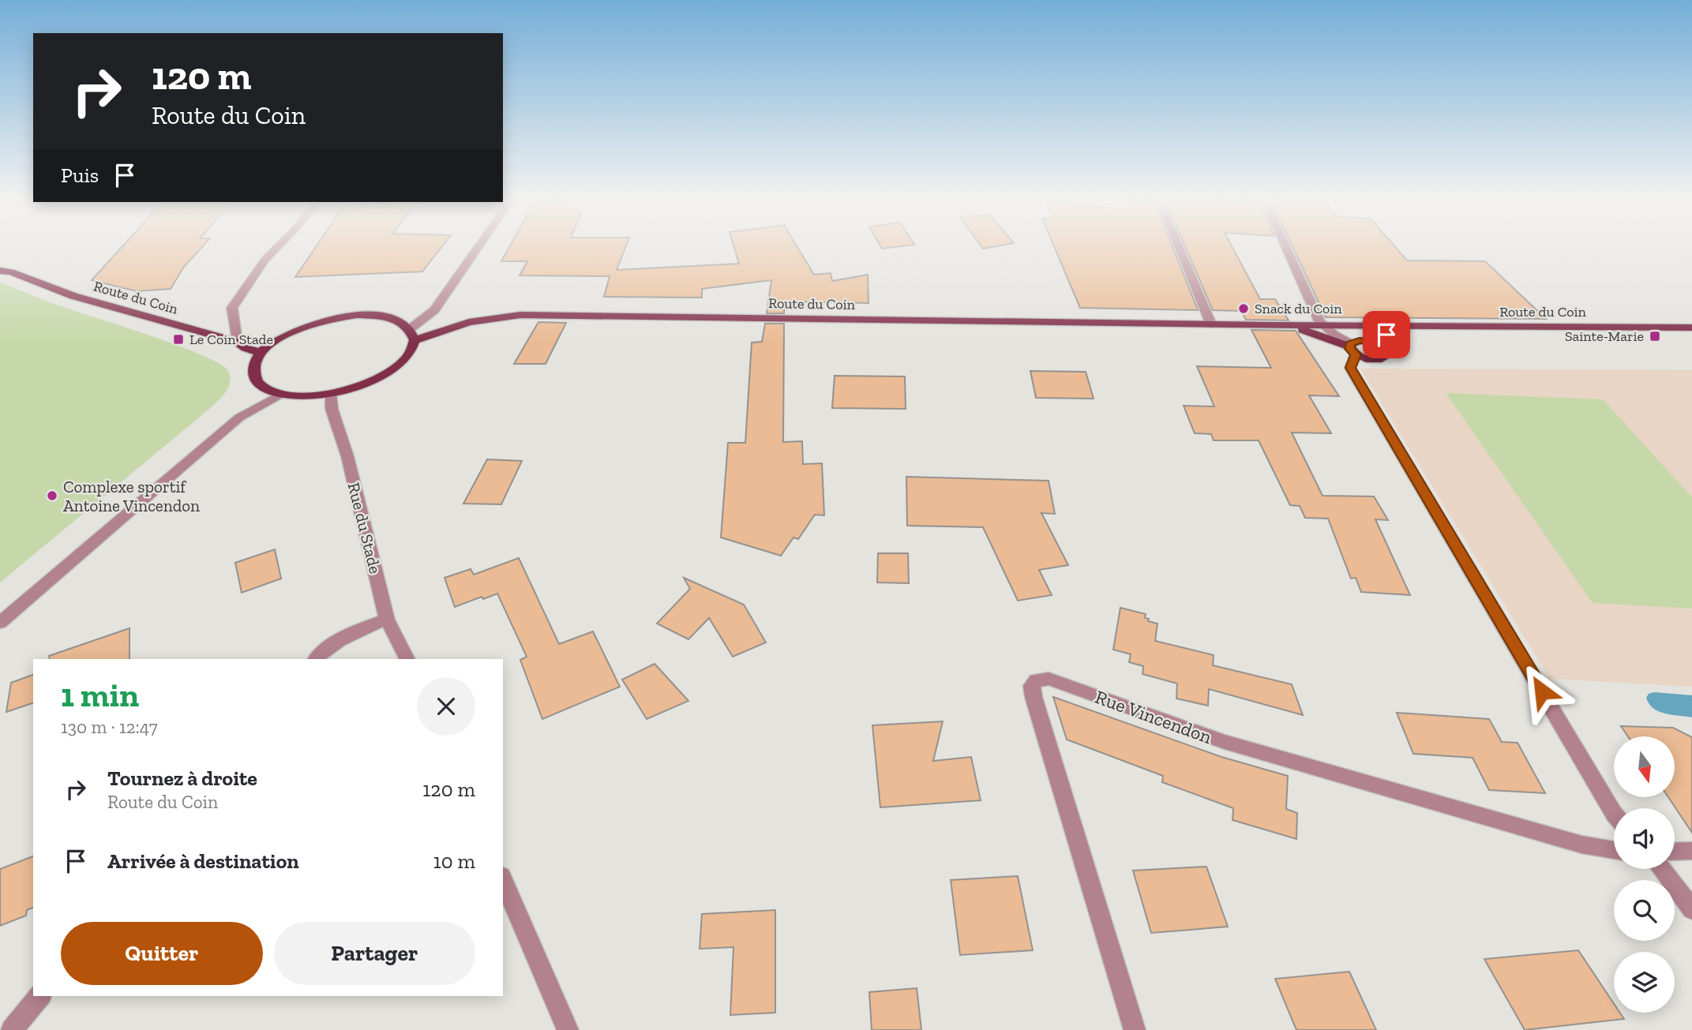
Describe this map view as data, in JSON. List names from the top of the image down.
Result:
{
  "streets": {
    "main road": ["Route du Coin"],
    "street": ["Rue du Stade", "Rue Vincendon"]
  },
  "places": {
    "other": ["Snack du Coin", "Complexe sportif Antoine Vincendon"],
    "transit": ["Sainte-Marie", "Le Coin Stade"]
  },
  "north": "bottom",
  "page": {
    "turn": ["120 m", "Route du Coin"],
    "then": "Puis",
    "heading": ["1 min", "130 m · 12:47"],
    "list": [
      {
        "name": "Tournez à droite",
        "note": "Route du Coin",
        "value": "120 m"
      },
      {
        "name": "Arrivée à destination",
        "value": "10 m"
      }
    ],
    "buttons": ["Quitter", "Partager"]
  }
}
